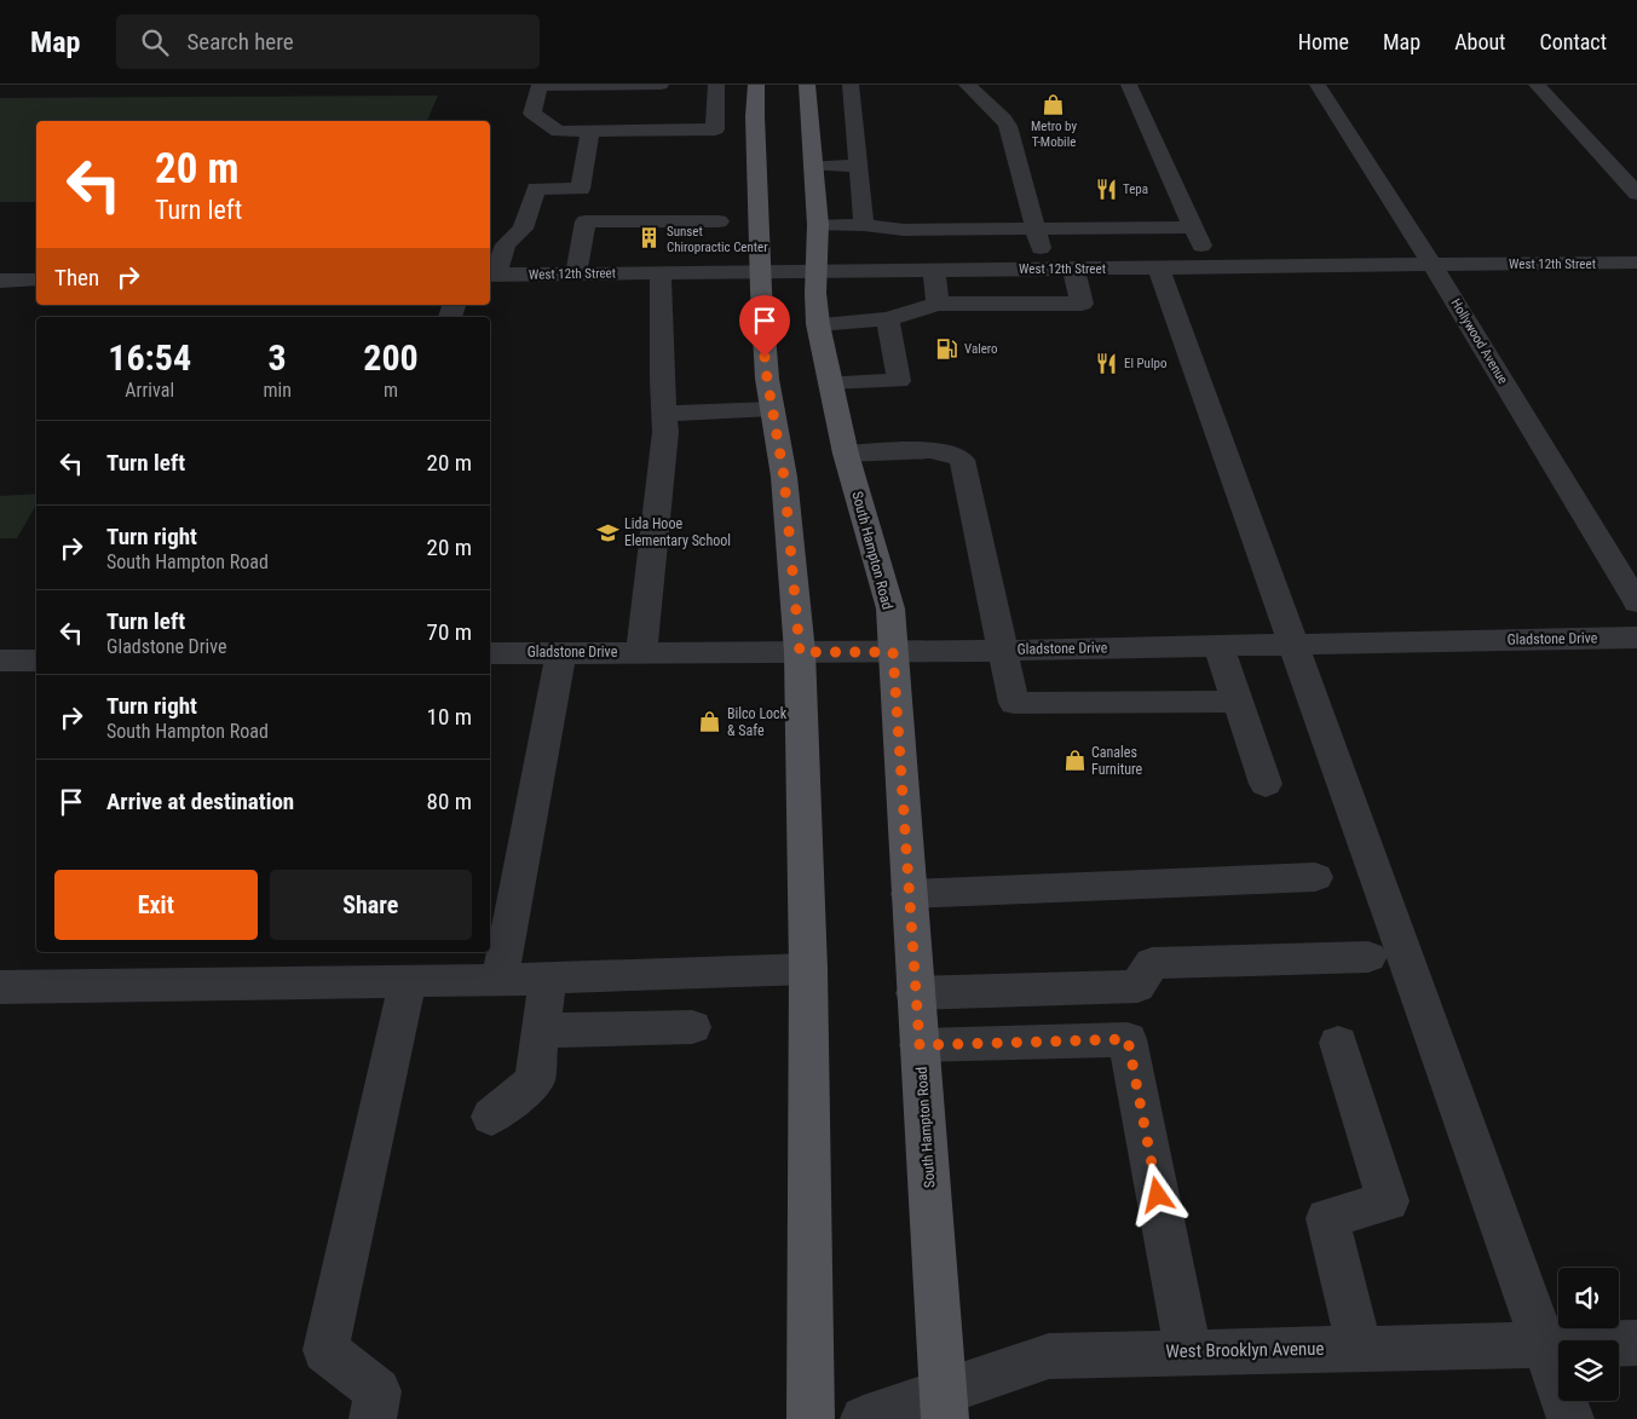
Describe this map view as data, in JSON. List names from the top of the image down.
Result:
{
  "streets": {
    "main road": ["South Hampton Road"],
    "street": [
      "West 12th Street",
      "Hollywood Avenue",
      "Gladstone Drive",
      "West Brooklyn Avenue"
    ]
  },
  "crossings": [
    ["West 12th Street", "Hollywood Avenue"],
    ["West 12th Street", "South Hampton Road"],
    ["South Hampton Road", "Gladstone Drive"],
    ["South Hampton Road", "West Brooklyn Avenue"]
  ],
  "places": {
    "shop": ["Metro by T-Mobile", "Bilco Lock & Safe", "Canales Furniture"],
    "restaurant": ["Tepa", "El Pulpo"],
    "building": ["Sunset Chiropractic Center"],
    "fuel station": ["Valero"],
    "school or university": ["Lida Hooe Elementary School"]
  },
  "page": {
    "header": "Map",
    "search": "Search here",
    "nav": [
      "Home",
      "Map",
      "About",
      "Contact"
    ],
    "turn": ["20 m", "Turn left"],
    "then": "Then",
    "eta": [
      "16:54",
      "Arrival",
      "3",
      "min",
      "200",
      "m"
    ],
    "list": [
      {
        "name": "Turn left",
        "value": "20 m"
      },
      {
        "name": "Turn right",
        "note": "South Hampton Road",
        "value": "20 m"
      },
      {
        "name": "Turn left",
        "note": "Gladstone Drive",
        "value": "70 m"
      },
      {
        "name": "Turn right",
        "note": "South Hampton Road",
        "value": "10 m"
      },
      {
        "name": "Arrive at destination",
        "value": "80 m"
      }
    ],
    "buttons": ["Exit", "Share"]
  }
}
